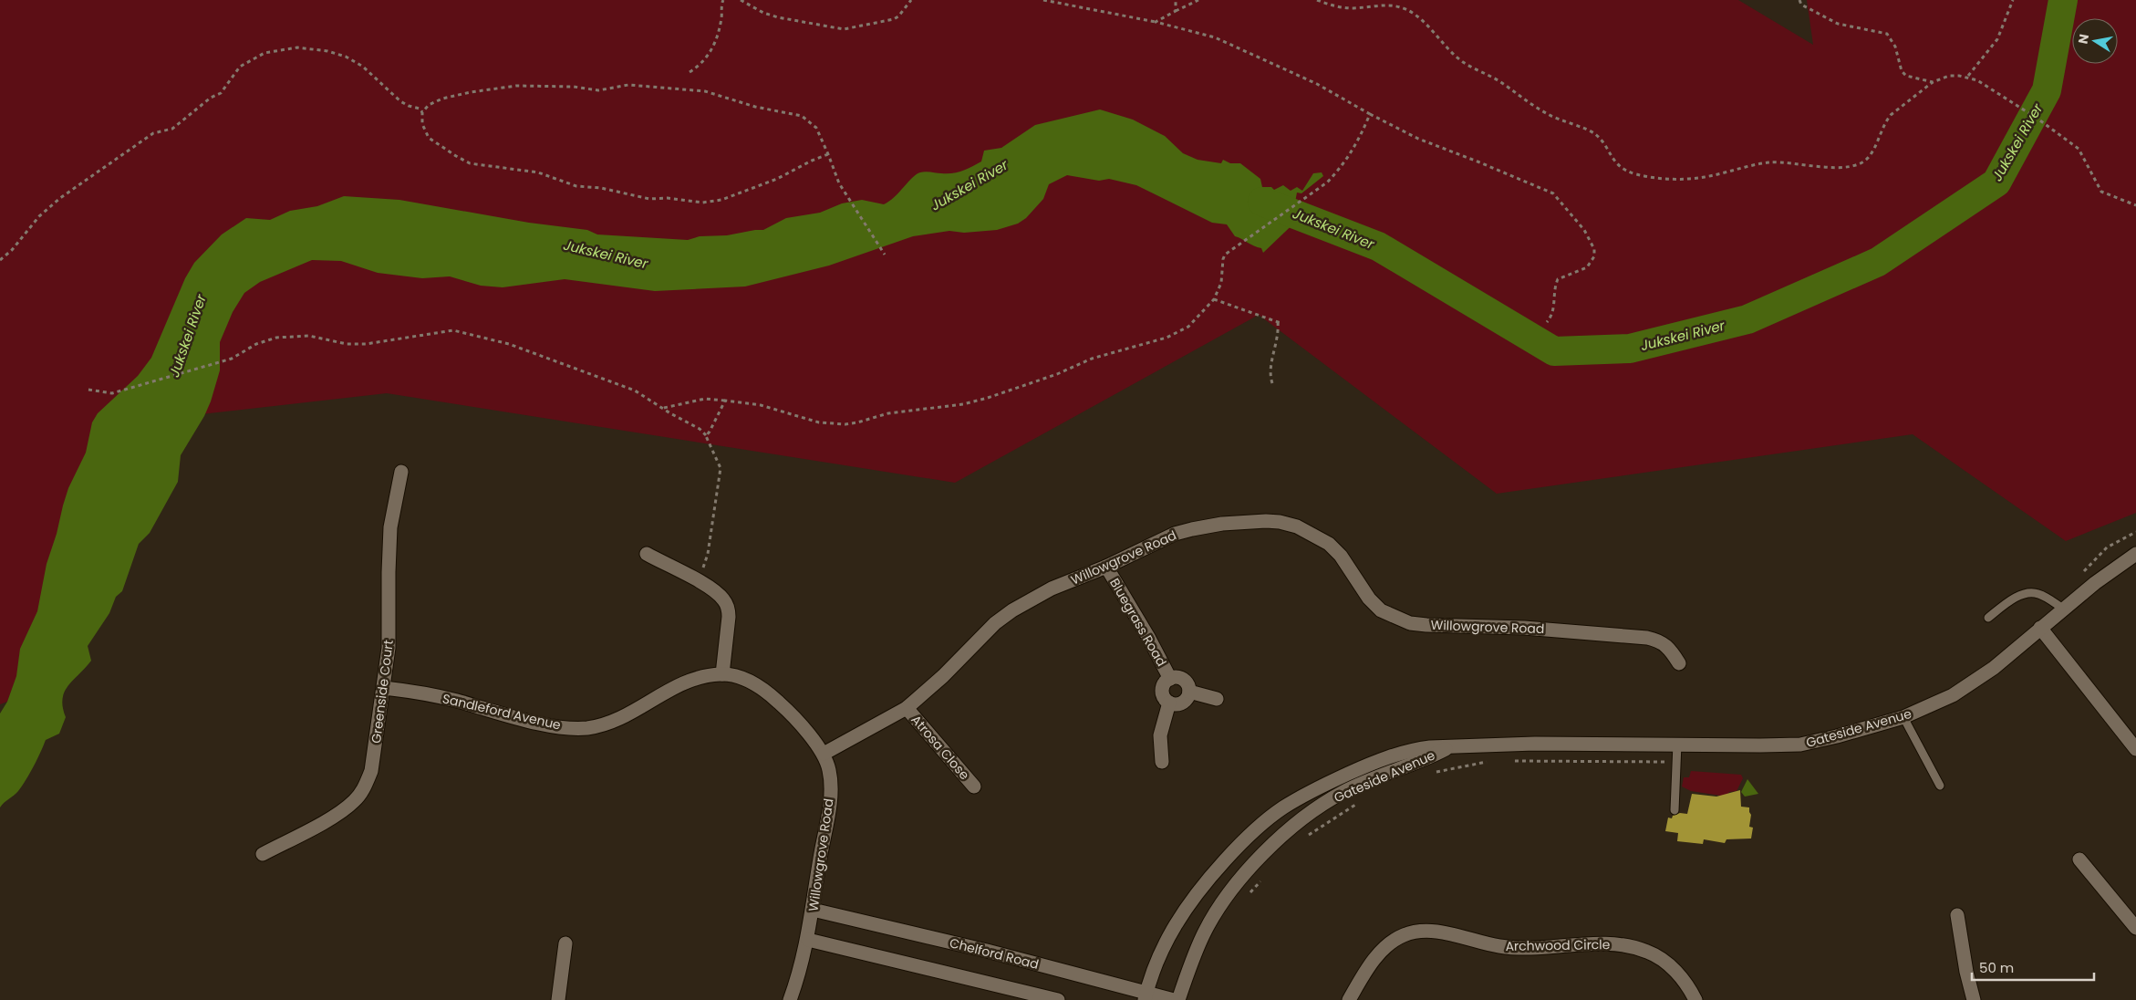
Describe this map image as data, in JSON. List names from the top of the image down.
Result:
{
  "streets": {
    "street": [
      "Willowgrove Road",
      "Bluegrass Road",
      "Greenside Court",
      "Sandleford Avenue",
      "Gateside Avenue",
      "Atrosa Close",
      "Archwood Circle",
      "Chelford Road"
    ]
  },
  "crossings": [
    ["Willowgrove Road", "Bluegrass Road"],
    ["Willowgrove Road", "Sandleford Avenue"],
    ["Willowgrove Road", "Atrosa Close"],
    ["Willowgrove Road", "Chelford Road"],
    ["Greenside Court", "Sandleford Avenue"],
    ["Gateside Avenue", "Chelford Road"]
  ],
  "water": ["Jukskei River"],
  "scale_bar": "50 m",
  "north": "left"
}
